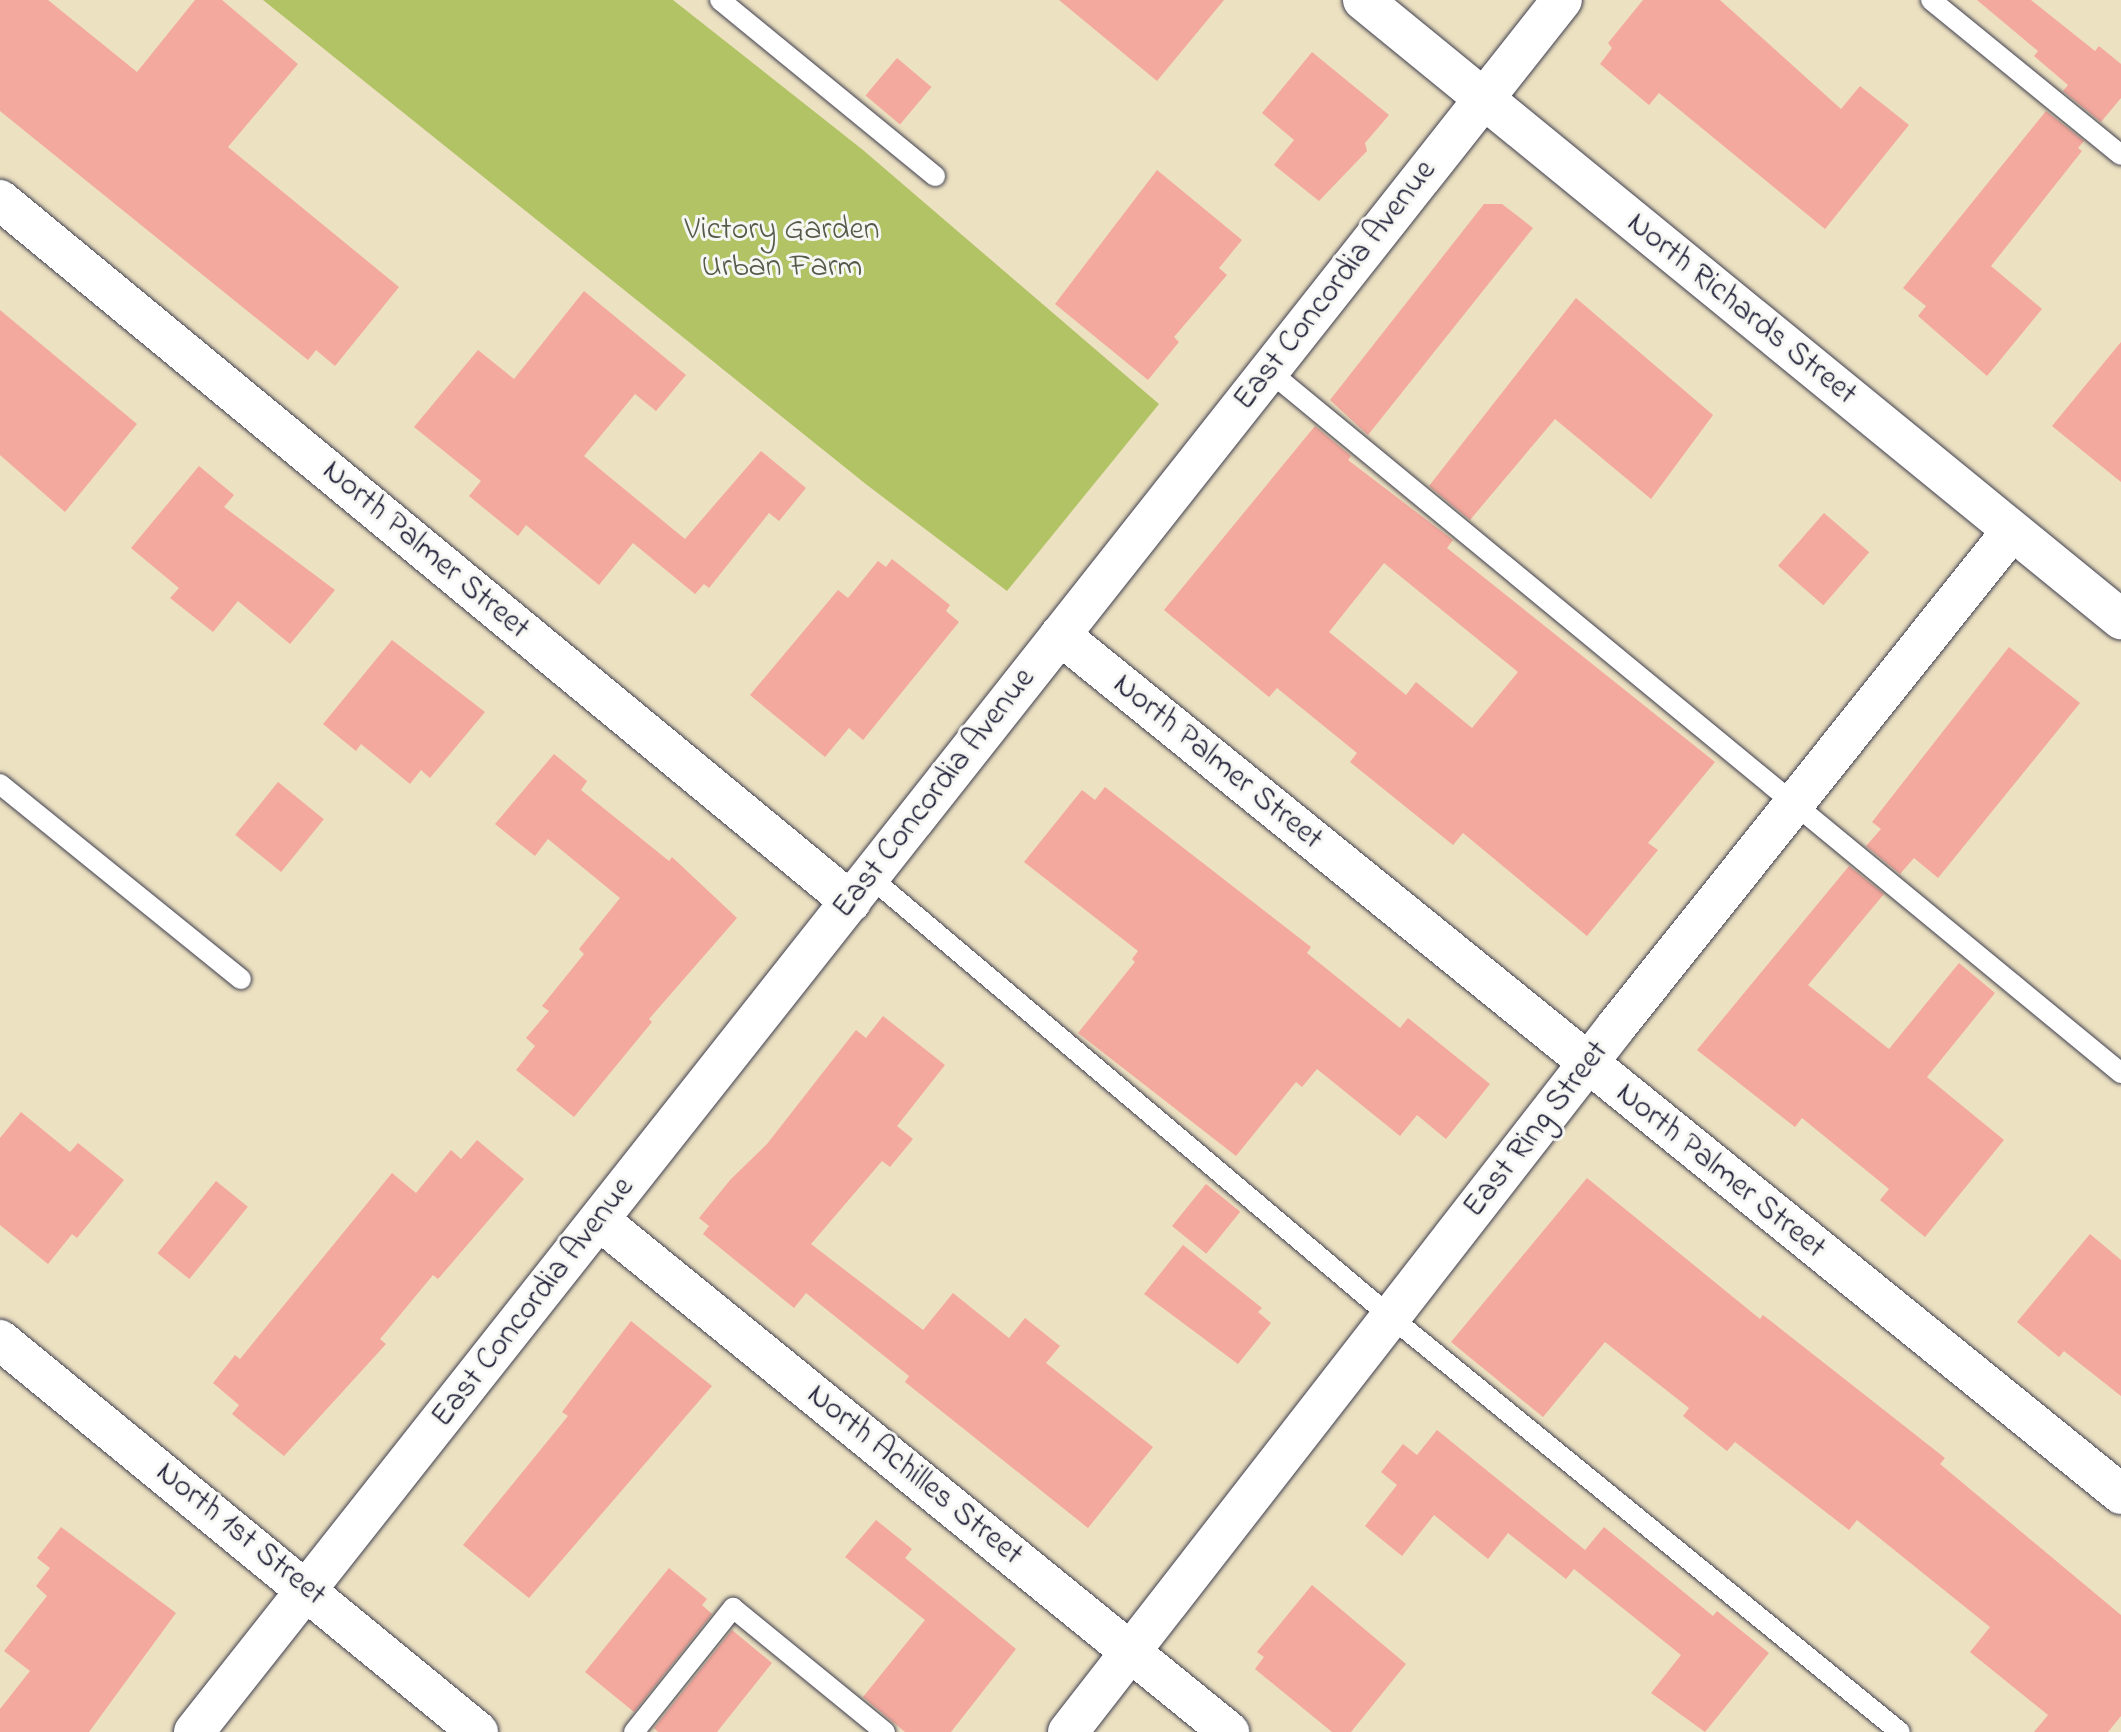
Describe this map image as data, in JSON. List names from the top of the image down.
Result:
{
  "streets": {
    "street": [
      "East Concordia Avenue",
      "North Richards Street",
      "North Palmer Street",
      "East Ring Street",
      "North Achilles Street",
      "North 1st Street"
    ]
  },
  "crossings": [
    ["East Concordia Avenue", "North Richards Street"],
    ["East Concordia Avenue", "North Palmer Street"],
    ["East Concordia Avenue", "North Achilles Street"],
    ["East Concordia Avenue", "North 1st Street"],
    ["North Richards Street", "East Ring Street"],
    ["North Palmer Street", "East Ring Street"],
    ["East Ring Street", "North Achilles Street"]
  ],
  "parks": ["Victory Garden Urban Farm"]
}
